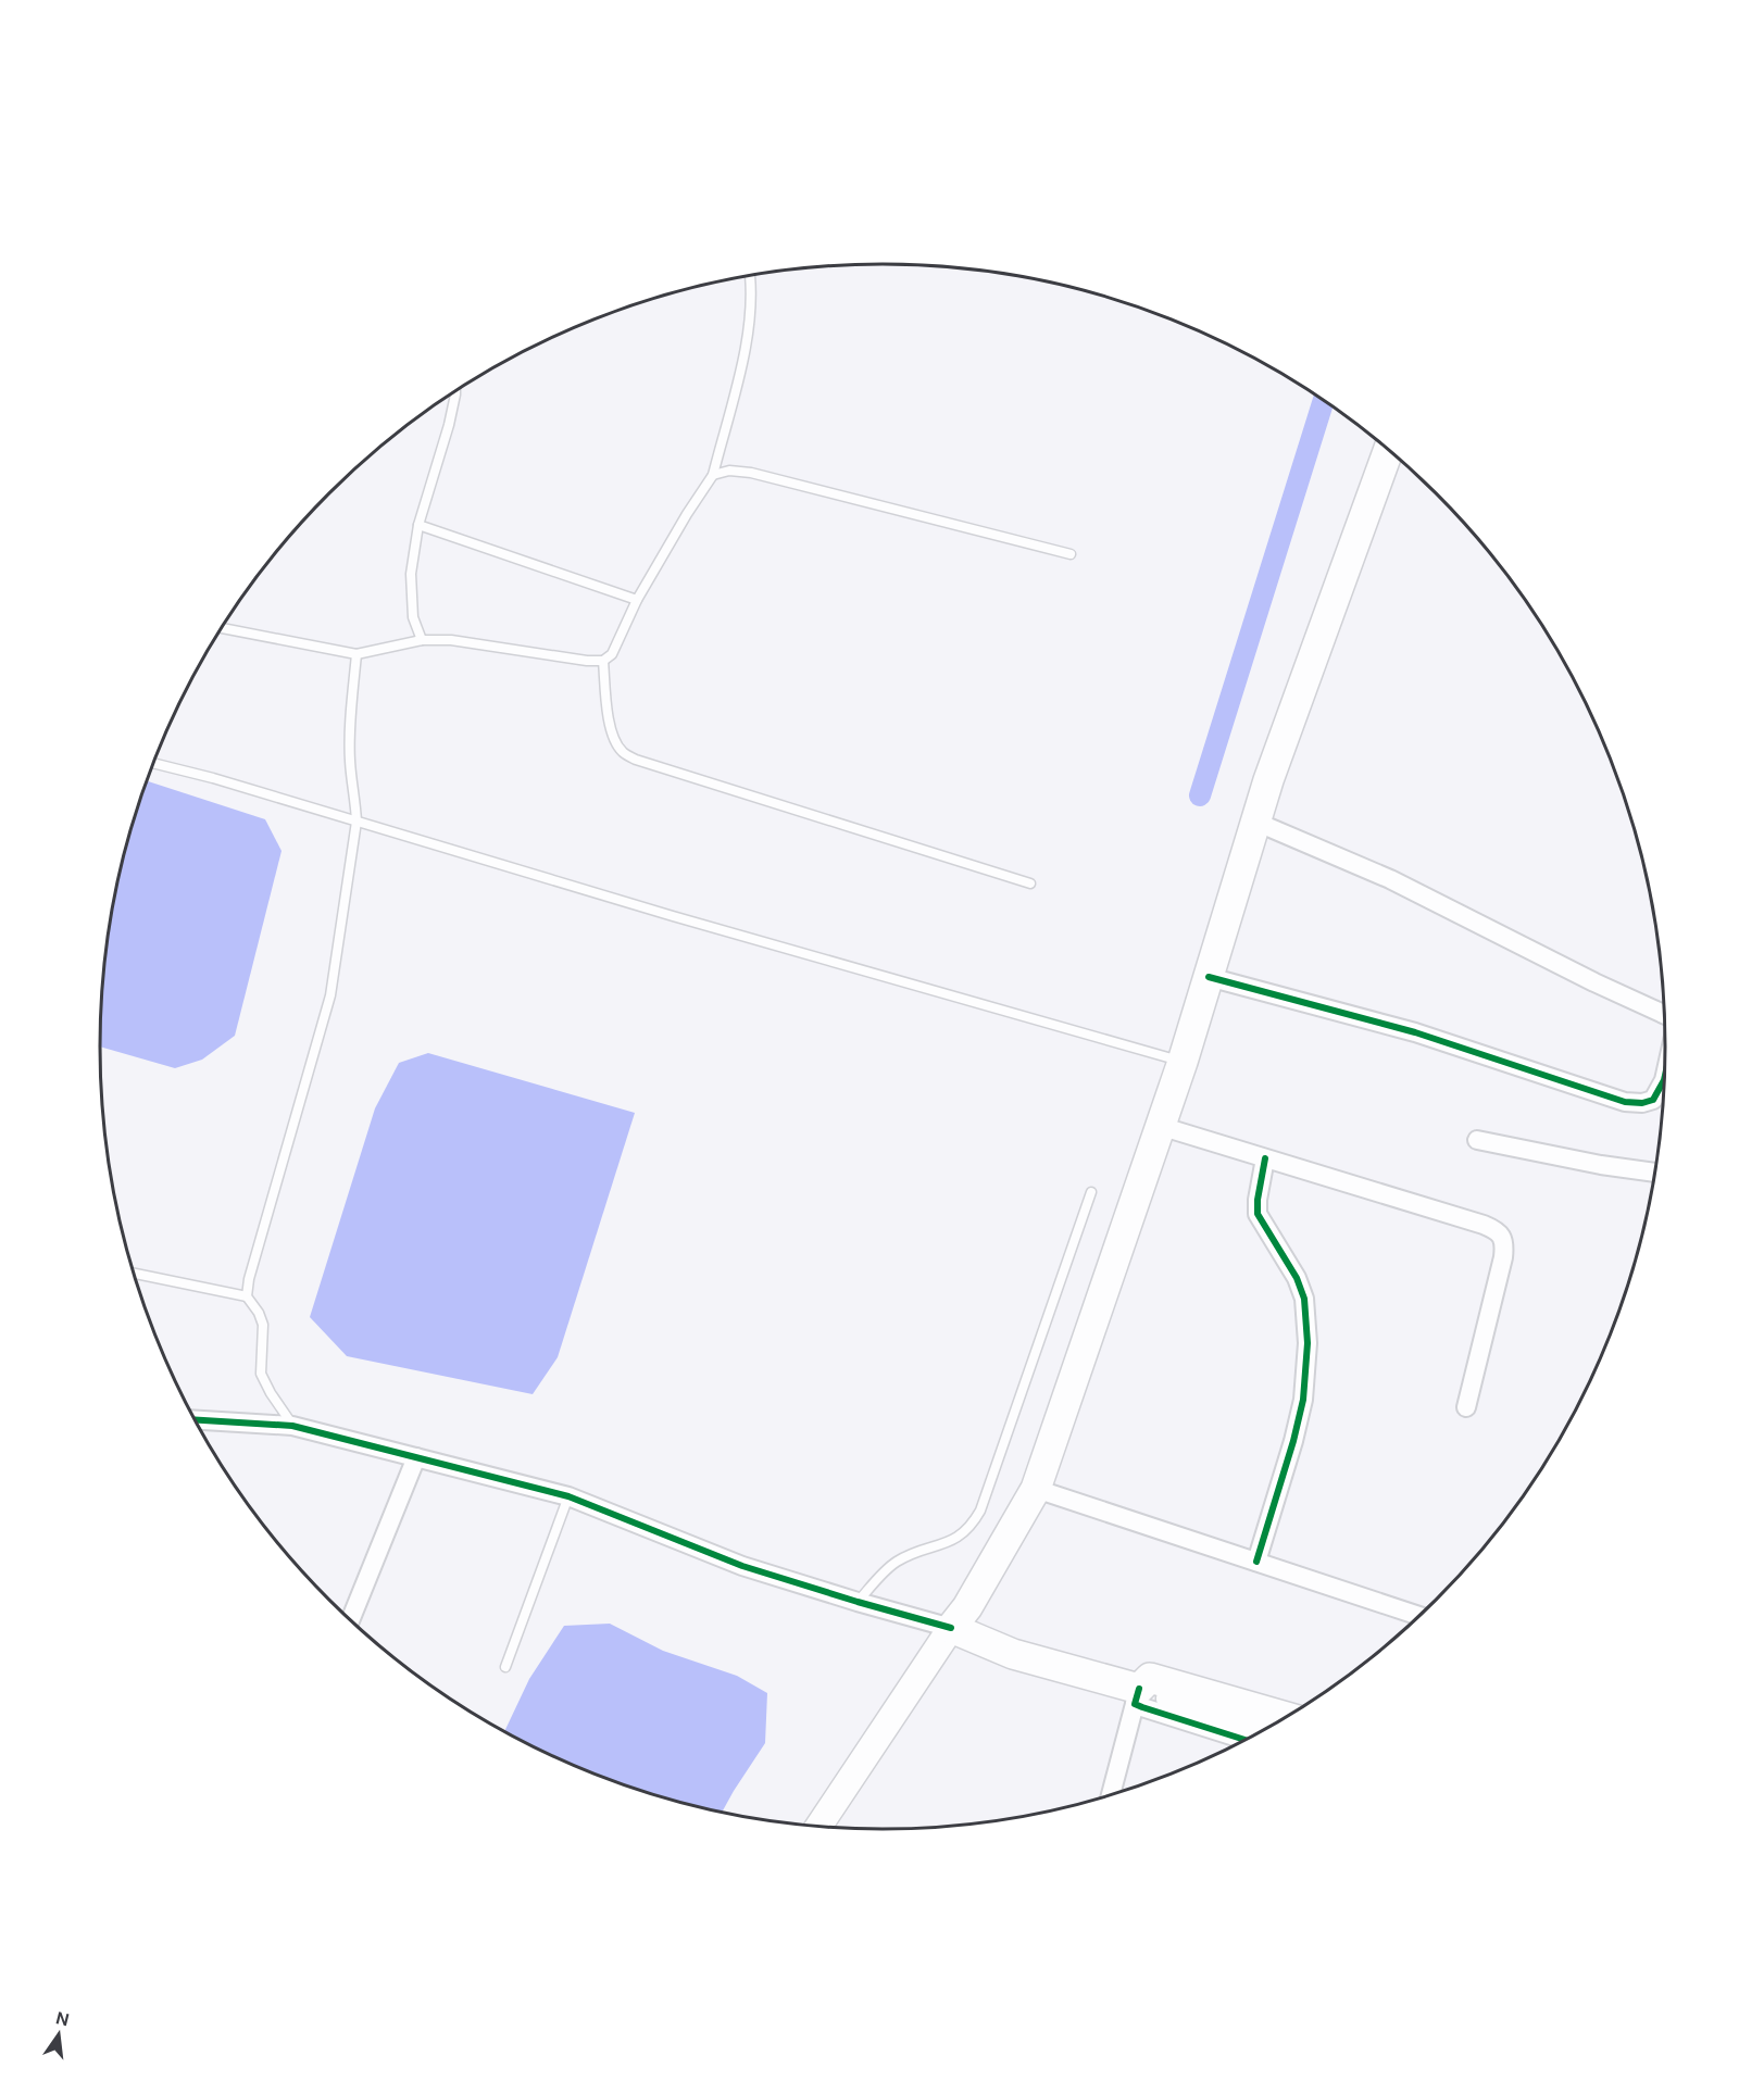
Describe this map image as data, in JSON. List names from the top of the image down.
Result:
{
  "north": "top"
}
